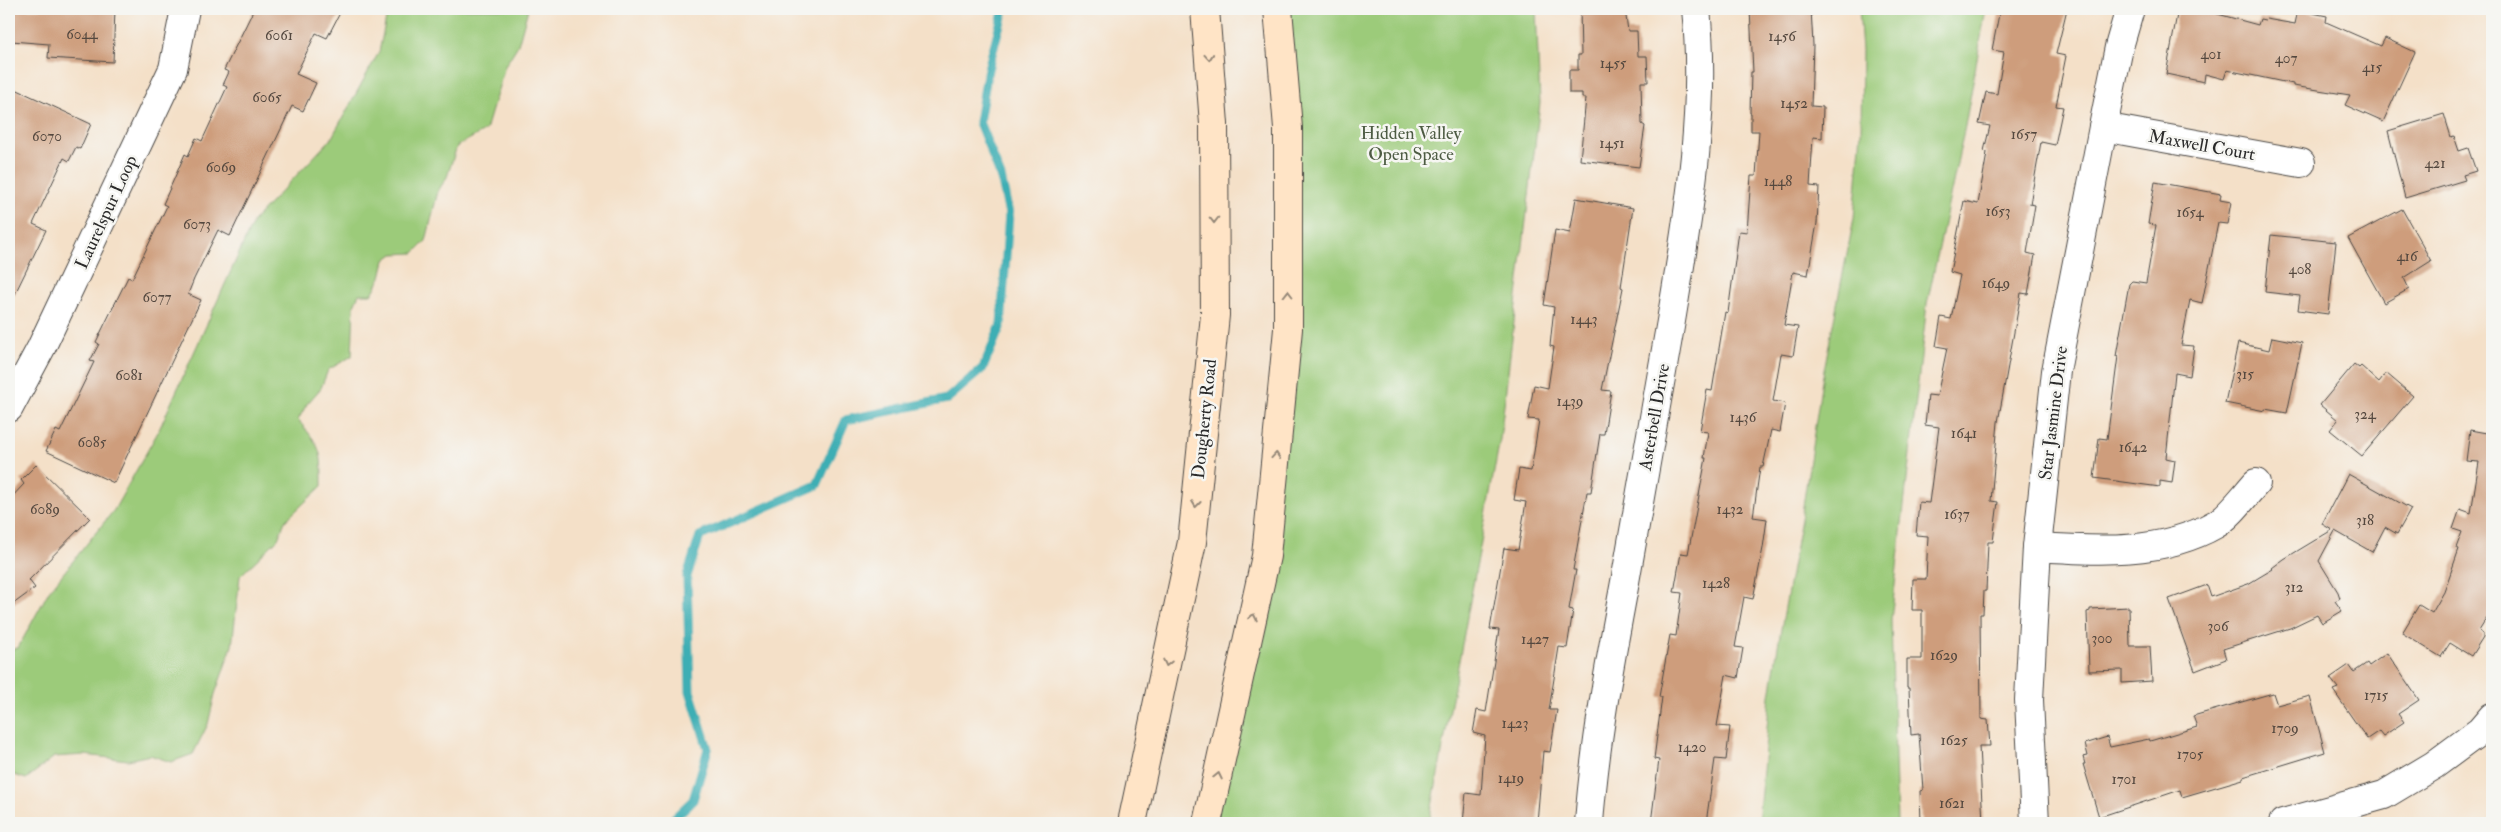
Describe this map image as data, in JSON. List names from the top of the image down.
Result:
{
  "streets": {
    "main road": ["Dougherty Road"],
    "street": [
      "Maxwell Court",
      "Laurelspur Loop",
      "Star Jasmine Drive",
      "Asterbell Drive"
    ]
  },
  "crossings": [
    ["Maxwell Court", "Star Jasmine Drive"]
  ],
  "parks": ["Hidden Valley Open Space"],
  "house_numbers": [
    "6044",
    "6061",
    "1456",
    "401",
    "407",
    "1455",
    "415",
    "6065",
    "1452",
    "1657",
    "6070",
    "1451",
    "421",
    "6069",
    "1448",
    "1653",
    "1654",
    "6073",
    "416",
    "408",
    "1649",
    "6077",
    "1443",
    "315",
    "6081",
    "1439",
    "324",
    "1436",
    "1641",
    "6085",
    "1642",
    "6089",
    "1432",
    "1637",
    "318",
    "1428",
    "312",
    "306",
    "300",
    "1427",
    "1629",
    "1715",
    "1423",
    "1709",
    "1625",
    "1420",
    "1705",
    "1419",
    "1701",
    "1621"
  ]
}
